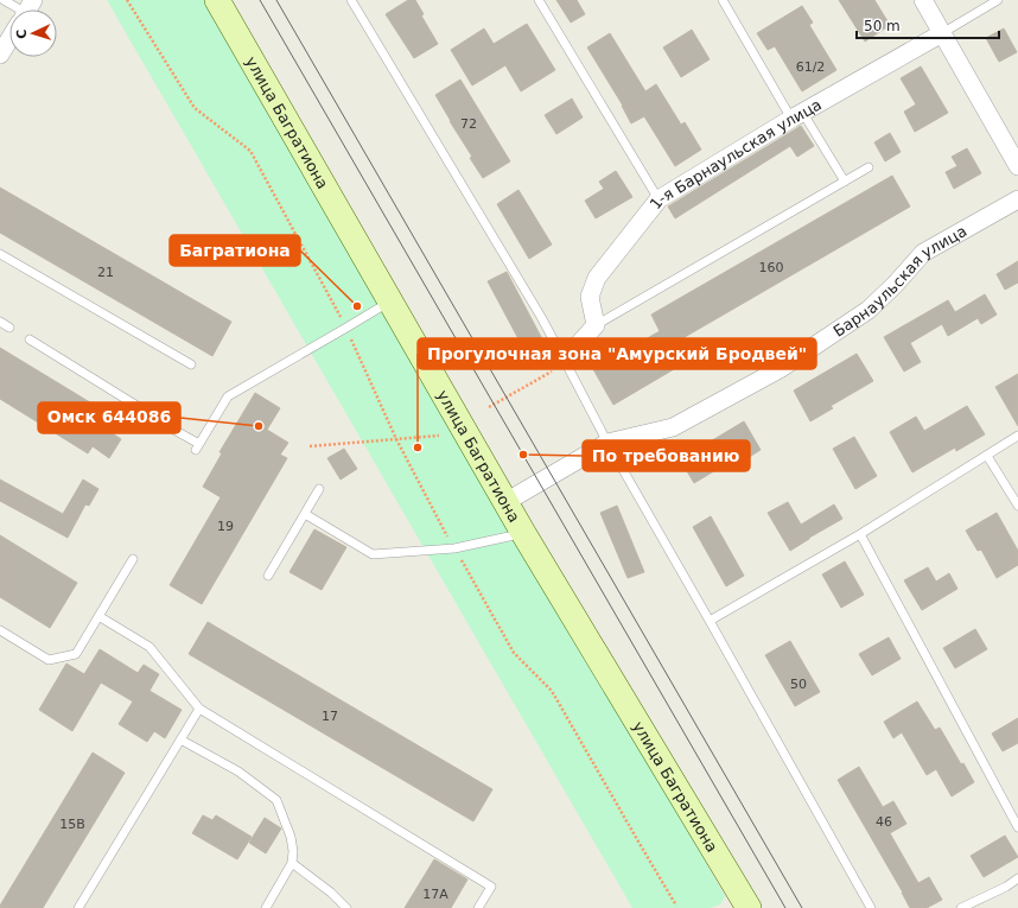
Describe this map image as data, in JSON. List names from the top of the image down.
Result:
{
  "streets": {
    "street": ["улица Багратиона", "1-я Барнаульская улица", "Барнаульская улица"]
  },
  "crossings": [
    ["улица Багратиона", "Барнаульская улица"]
  ],
  "places": [
    "Багратиона",
    "Омск 644086",
    "Прогулочная зона \"Амурский Бродвей\"",
    "По требованию"
  ],
  "house_numbers": [
    "61/2",
    "72",
    "160",
    "21",
    "19",
    "50",
    "17",
    "46",
    "15В",
    "17А"
  ],
  "scale_bar": "50 m",
  "north": "left"
}
